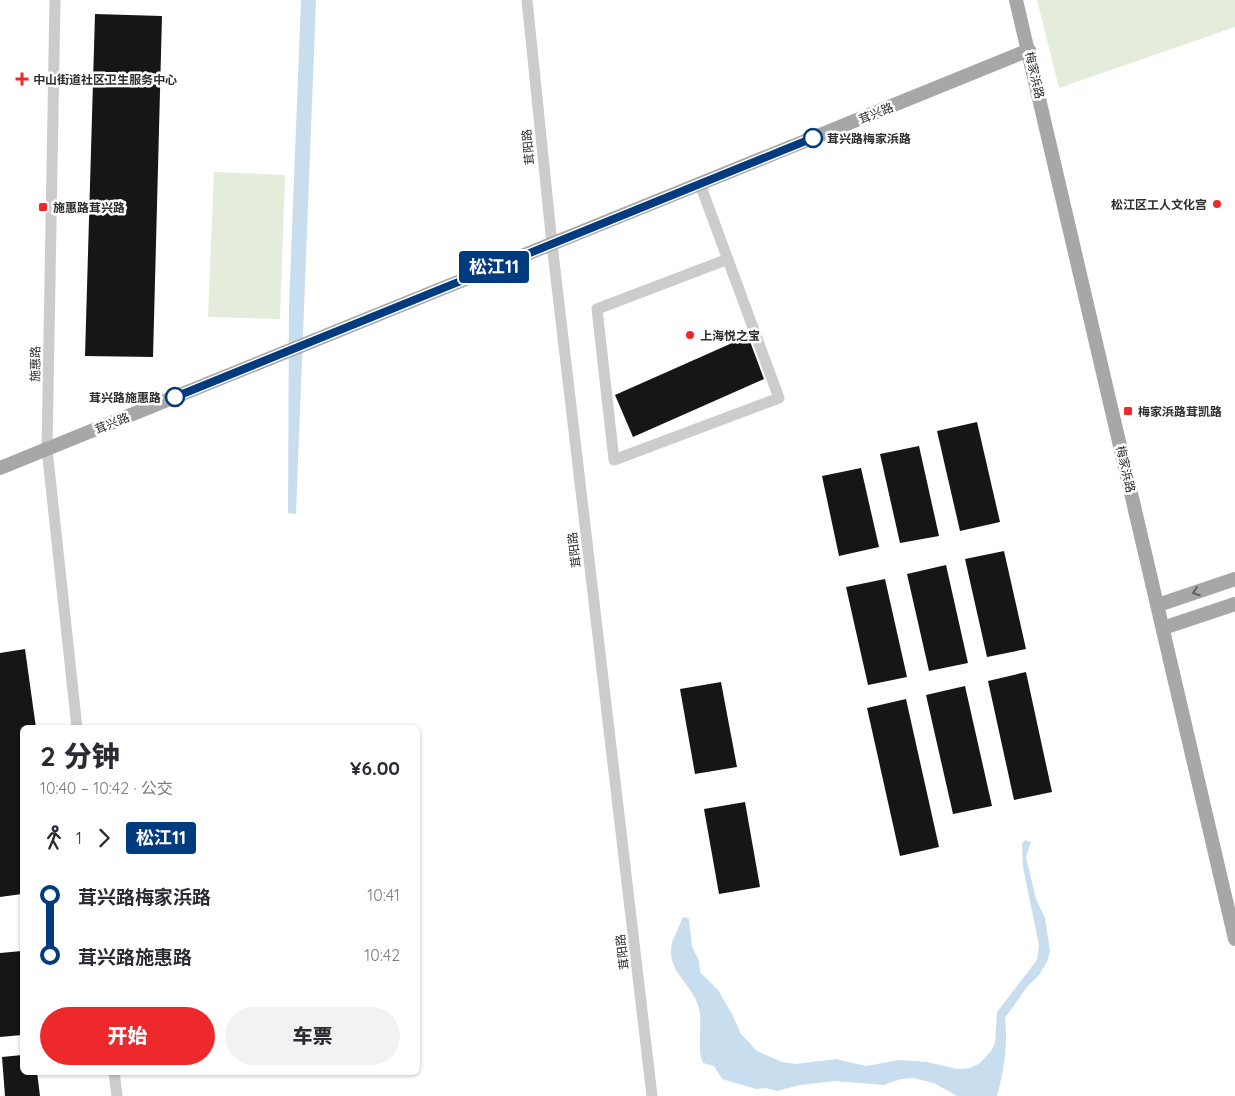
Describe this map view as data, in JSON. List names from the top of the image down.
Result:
{
  "streets": {
    "main road": ["梅家浜路", "茸兴路"],
    "street": ["茸阳路", "施惠路"]
  },
  "crossings": [
    ["梅家浜路", "茸兴路"],
    ["茸兴路", "茸阳路"],
    ["茸兴路", "施惠路"]
  ],
  "places": {
    "health": ["中山街道社区卫生服务中心"],
    "other": [
      "茸兴路梅家浜路",
      "松江区工人文化宫",
      "上海悦之宝",
      "茸兴路施惠路"
    ],
    "transit": ["施惠路茸兴路", "梅家浜路茸凯路"]
  },
  "lines": ["bus line 松江11"],
  "page": {
    "on_map": "松江11",
    "heading": ["2 分钟", "10:40 – 10:42 · 公交", "¥6.00"],
    "legs": ["1", "松江11"],
    "list": [
      {
        "name": "茸兴路梅家浜路",
        "value": "10:41"
      },
      {
        "name": "茸兴路施惠路",
        "value": "10:42"
      }
    ],
    "buttons": ["开始", "车票"]
  }
}
